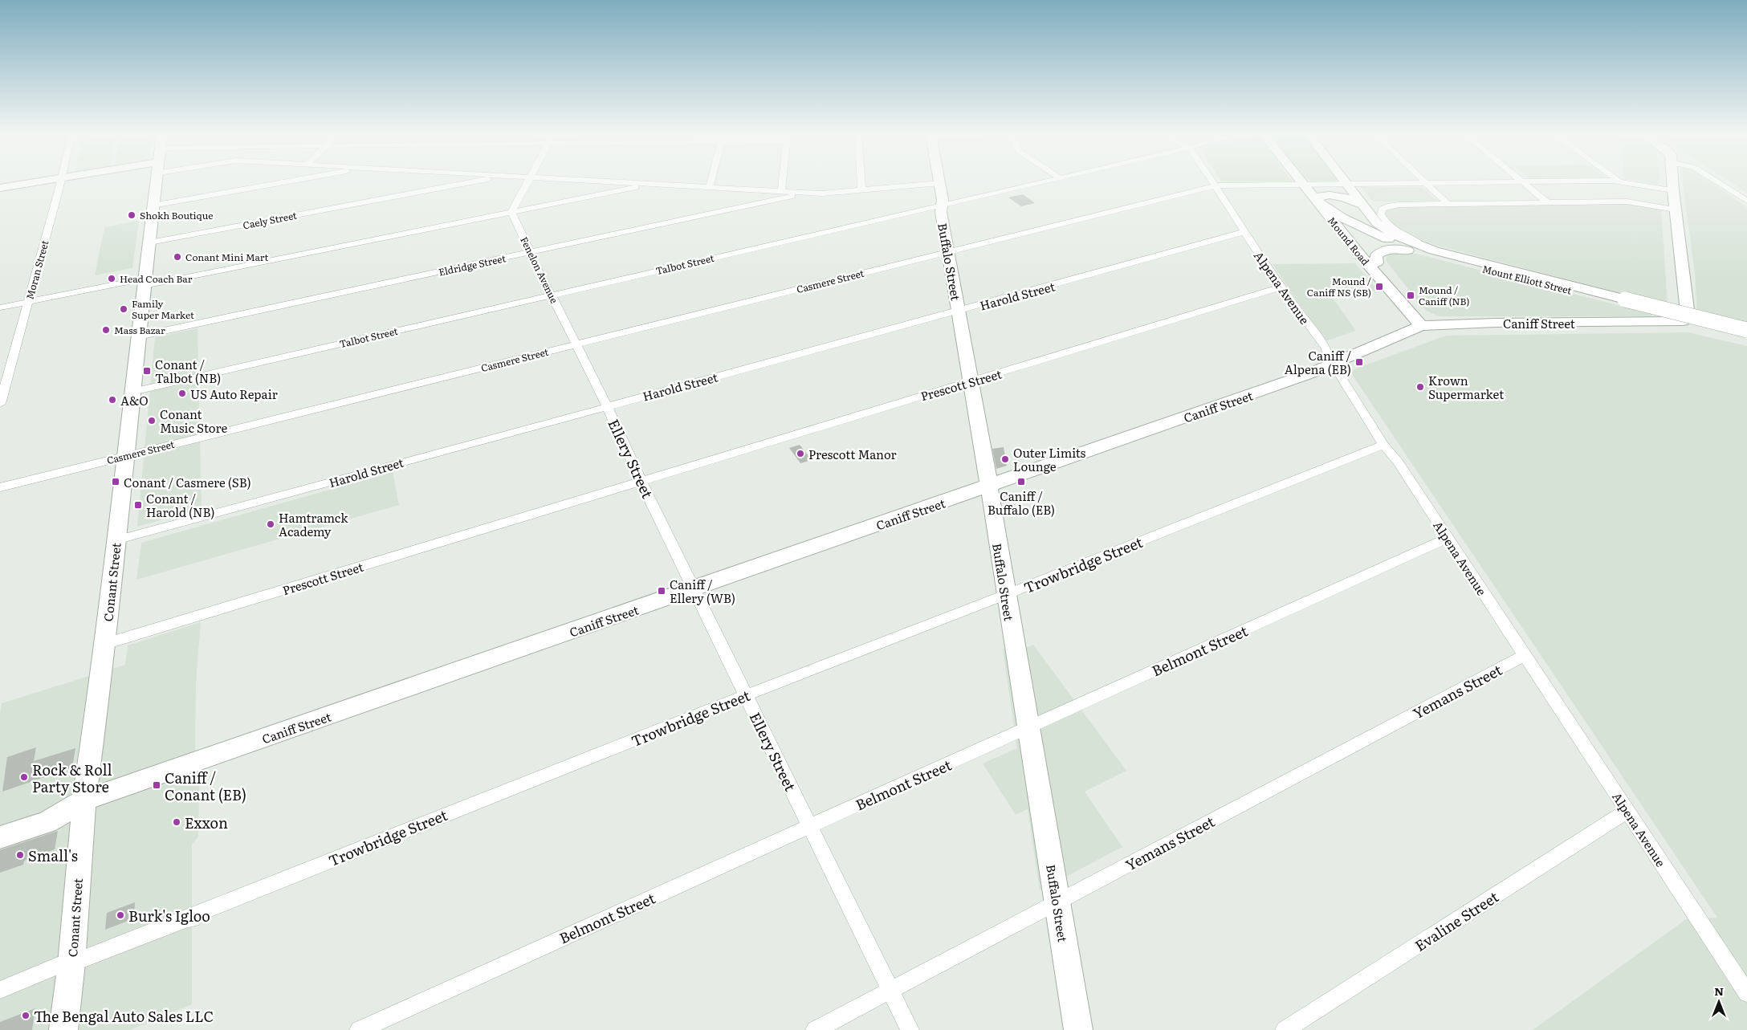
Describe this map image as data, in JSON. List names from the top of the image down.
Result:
{
  "streets": {
    "street": [
      "Caely Street",
      "Mound Road",
      "Buffalo Street",
      "Talbot Street",
      "Eldridge Street",
      "Moran Street",
      "Fenelon Avenue",
      "Mount Elliott Street",
      "Casmere Street",
      "Alpena Avenue",
      "Harold Street",
      "Caniff Street",
      "Prescott Street",
      "Ellery Street",
      "Trowbridge Street",
      "Conant Street",
      "Belmont Street",
      "Yemans Street",
      "Evaline Street"
    ]
  },
  "crossings": [
    ["Caely Street", "Conant Street"],
    ["Mound Road", "Mount Elliott Street"],
    ["Mound Road", "Casmere Street"],
    ["Mound Road", "Caniff Street"],
    ["Buffalo Street", "Talbot Street"],
    ["Buffalo Street", "Casmere Street"],
    ["Buffalo Street", "Harold Street"],
    ["Buffalo Street", "Caniff Street"],
    ["Buffalo Street", "Prescott Street"],
    ["Buffalo Street", "Trowbridge Street"],
    ["Buffalo Street", "Belmont Street"],
    ["Buffalo Street", "Yemans Street"],
    ["Talbot Street", "Fenelon Avenue"],
    ["Talbot Street", "Conant Street"],
    ["Eldridge Street", "Fenelon Avenue"],
    ["Eldridge Street", "Conant Street"],
    ["Fenelon Avenue", "Casmere Street"],
    ["Fenelon Avenue", "Harold Street"],
    ["Fenelon Avenue", "Ellery Street"],
    ["Casmere Street", "Alpena Avenue"],
    ["Casmere Street", "Caniff Street"],
    ["Casmere Street", "Conant Street"],
    ["Alpena Avenue", "Harold Street"],
    ["Alpena Avenue", "Caniff Street"],
    ["Alpena Avenue", "Prescott Street"],
    ["Alpena Avenue", "Trowbridge Street"],
    ["Alpena Avenue", "Belmont Street"],
    ["Alpena Avenue", "Yemans Street"],
    ["Alpena Avenue", "Evaline Street"],
    ["Harold Street", "Ellery Street"],
    ["Harold Street", "Conant Street"],
    ["Caniff Street", "Ellery Street"],
    ["Caniff Street", "Conant Street"],
    ["Prescott Street", "Ellery Street"],
    ["Prescott Street", "Conant Street"],
    ["Ellery Street", "Trowbridge Street"],
    ["Ellery Street", "Belmont Street"],
    ["Ellery Street", "Yemans Street"],
    ["Trowbridge Street", "Conant Street"]
  ],
  "places": {
    "other": [
      "Shokh Boutique",
      "Conant Mini Mart",
      "Head Coach Bar",
      "Family Super Market",
      "Mass Bazar",
      "Krown Supermarket",
      "US Auto Repair",
      "A&O",
      "Conant Music Store",
      "Prescott Manor",
      "Outer Limits Lounge",
      "Hamtramck Academy",
      "Rock & Roll Party Store",
      "Exxon",
      "Small's",
      "Burk's Igloo",
      "The Bengal Auto Sales LLC"
    ],
    "transit": [
      "Mound / Caniff NS (SB)",
      "Mound / Caniff (NB)",
      "Caniff / Alpena (EB)",
      "Conant / Talbot (NB)",
      "Conant / Casmere (SB)",
      "Caniff / Buffalo (EB)",
      "Conant / Harold (NB)",
      "Caniff / Ellery (WB)",
      "Caniff / Conant (EB)"
    ]
  },
  "north": "top"
}
